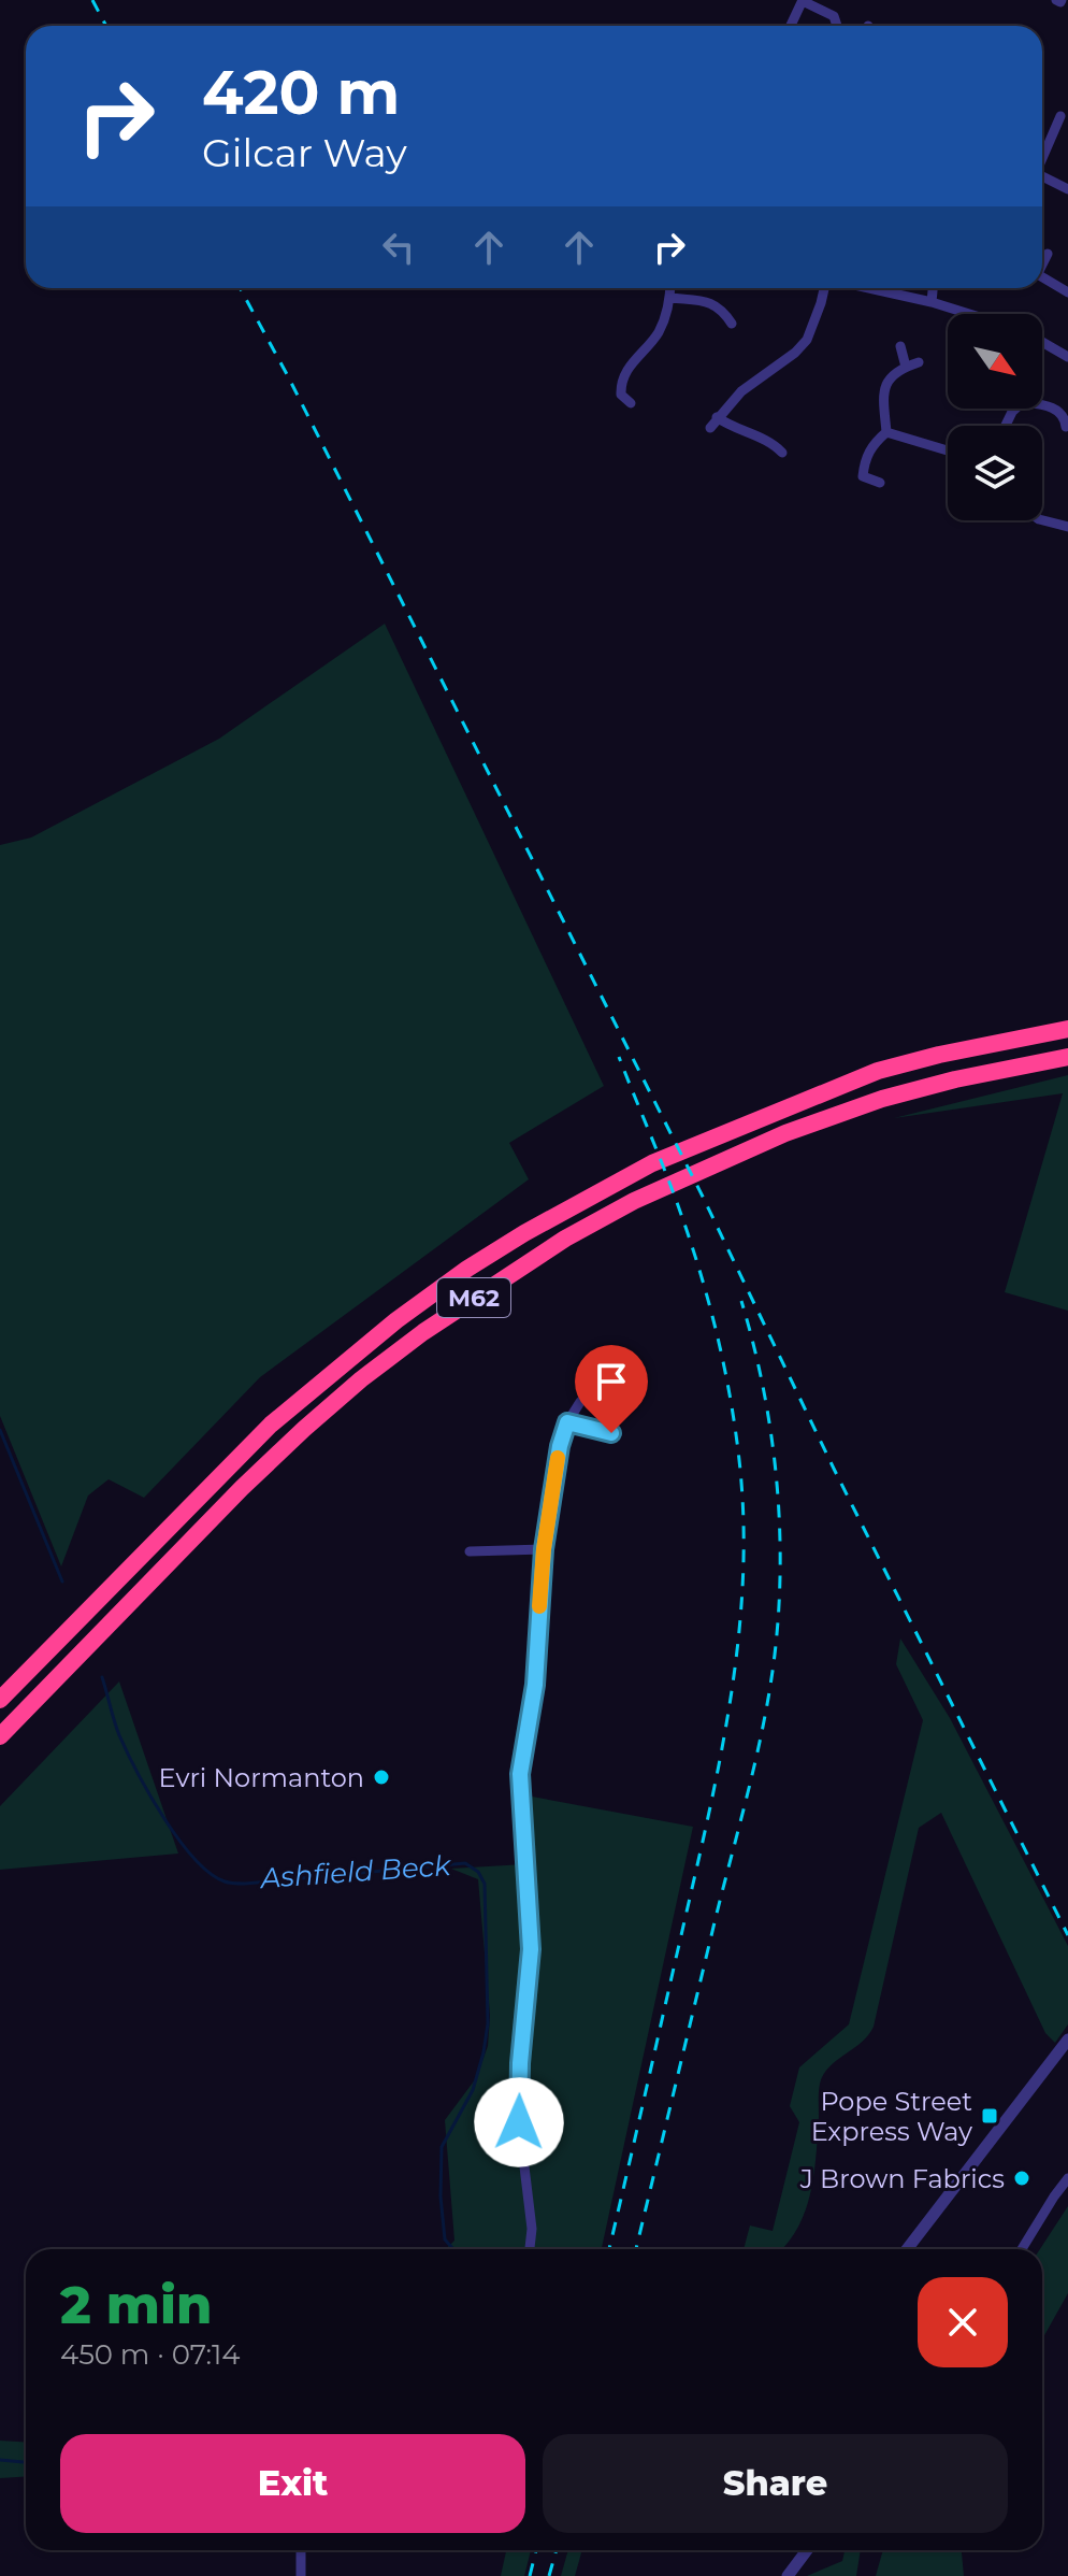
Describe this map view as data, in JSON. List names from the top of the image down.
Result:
{
  "streets": {
    "highway": ["M62"]
  },
  "water": ["Ashfield Beck"],
  "places": {
    "other": ["Evri Normanton", "J Brown Fabrics"],
    "transit": ["Pope Street Express Way"]
  },
  "north": "bottom right",
  "page": {
    "turn": ["420 m", "Gilcar Way"],
    "heading": ["2 min", "450 m · 07:14"],
    "buttons": ["Exit", "Share"]
  }
}
